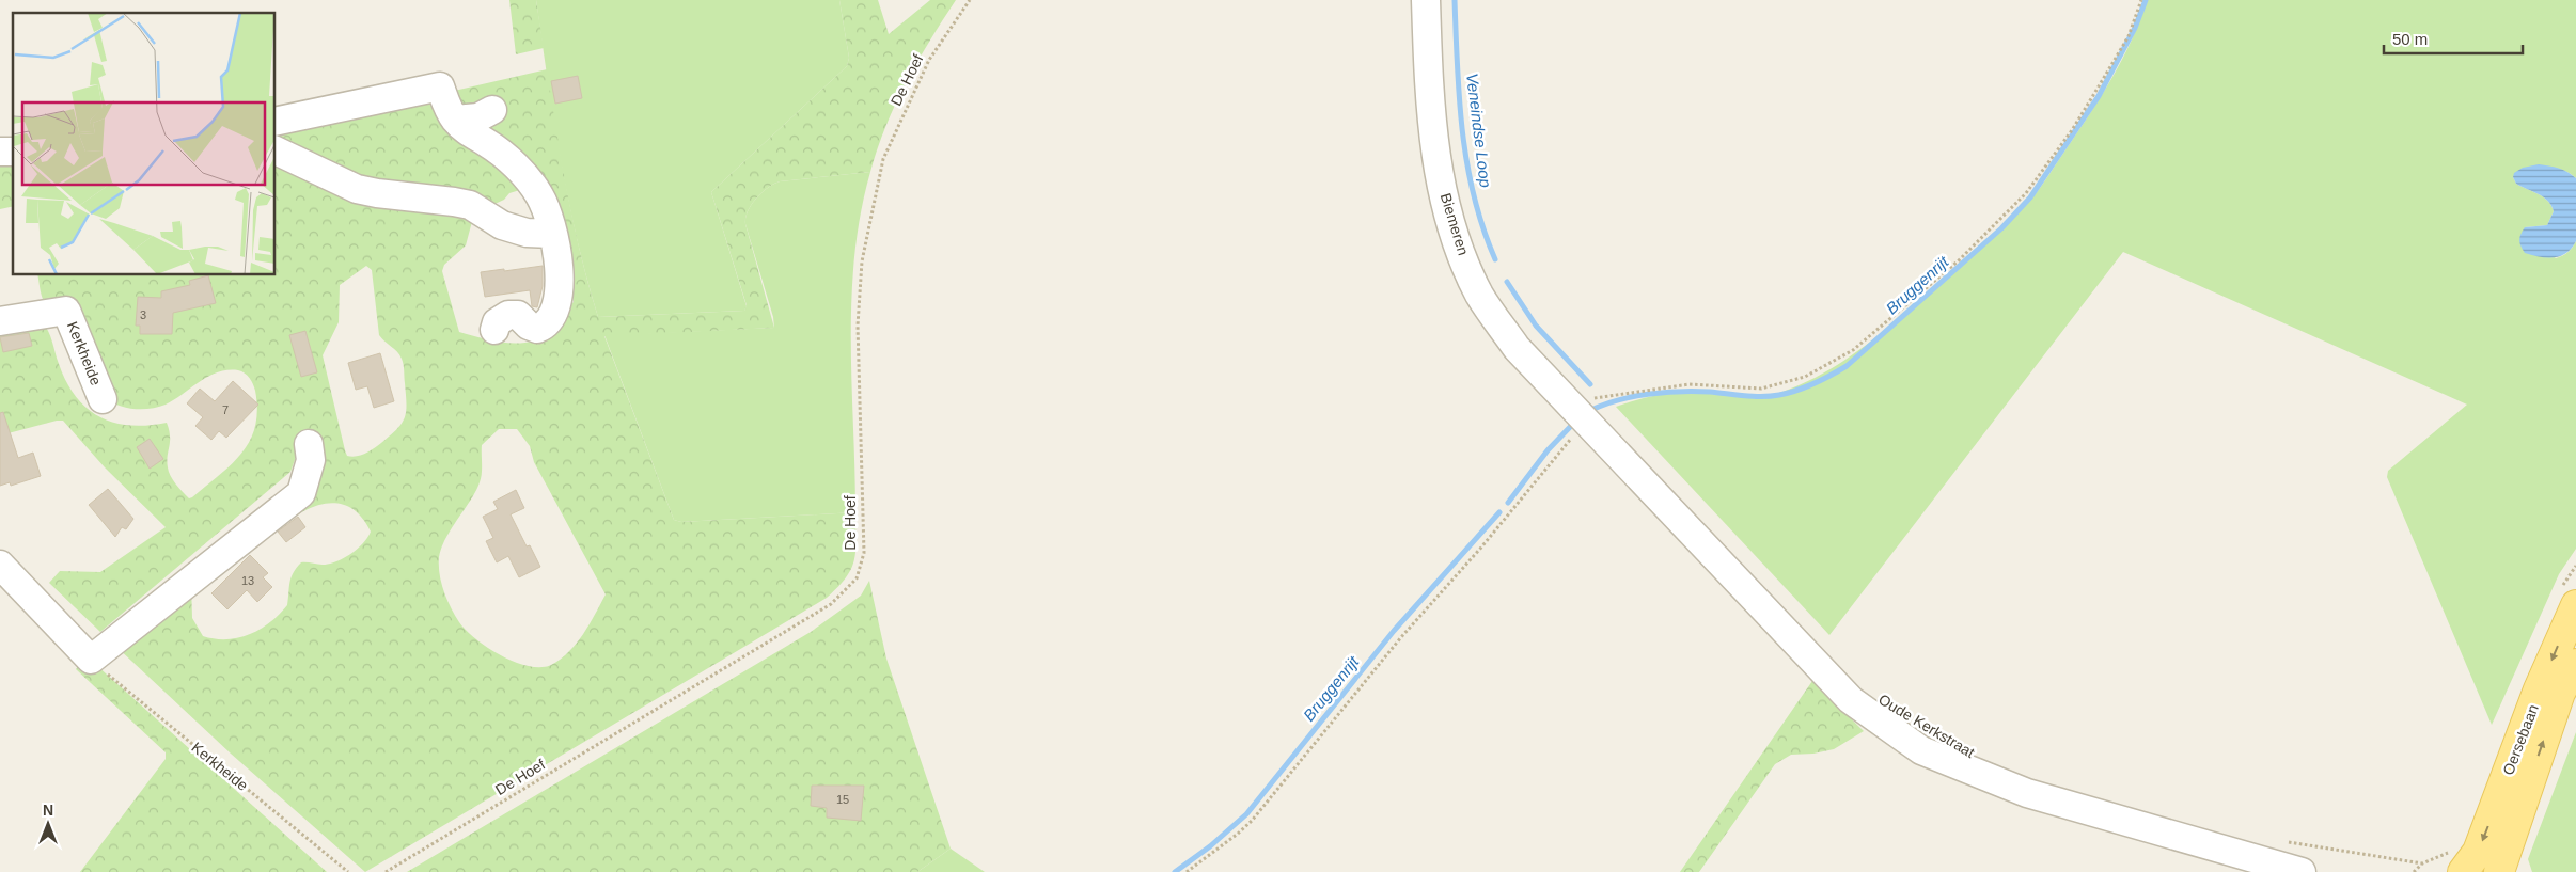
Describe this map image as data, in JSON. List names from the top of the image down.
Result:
{
  "streets": {
    "main road": ["Oersebaan"],
    "street": ["Biemeren", "Kerkheide", "Oude Kerkstraat"],
    "path": ["De Hoef"]
  },
  "crossings": [
    ["Biemeren", "Oude Kerkstraat"]
  ],
  "water": ["Veneindse Loop", "Bruggenrijt"],
  "house_numbers": [
    "3",
    "7",
    "13",
    "15"
  ],
  "scale_bar": "50 m",
  "north": "top"
}
